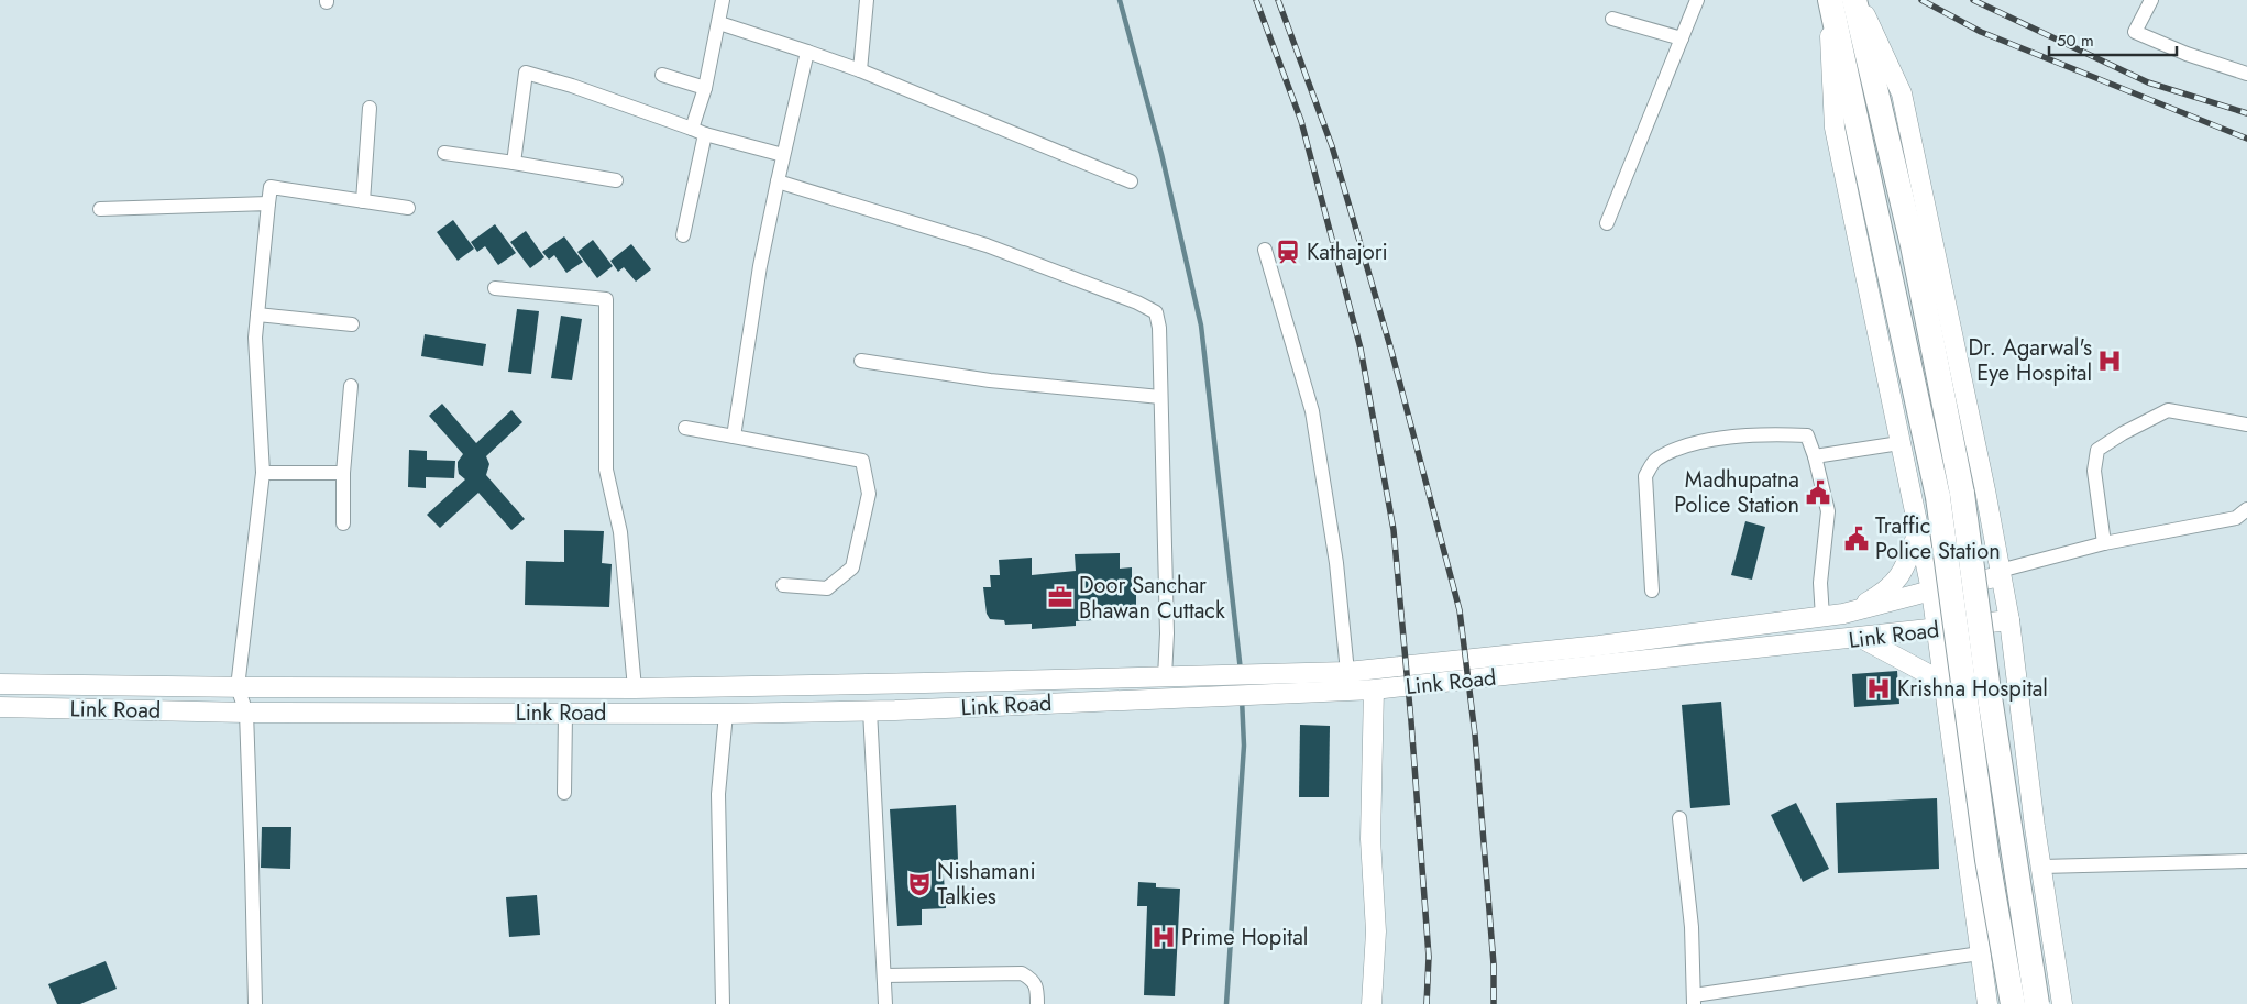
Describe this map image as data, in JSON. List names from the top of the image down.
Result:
{
  "streets": {
    "main road": ["Link Road"]
  },
  "places": {
    "station": ["Kathajori"],
    "hospital": ["Dr. Agarwal's Eye Hospital", "Krishna Hospital", "Prime Hopital"],
    "public building": ["Madhupatna Police Station", "Traffic Police Station"],
    "office": ["Door Sanchar Bhawan Cuttack"],
    "theatre": ["Nishamani Talkies"]
  },
  "scale_bar": "50 m"
}
